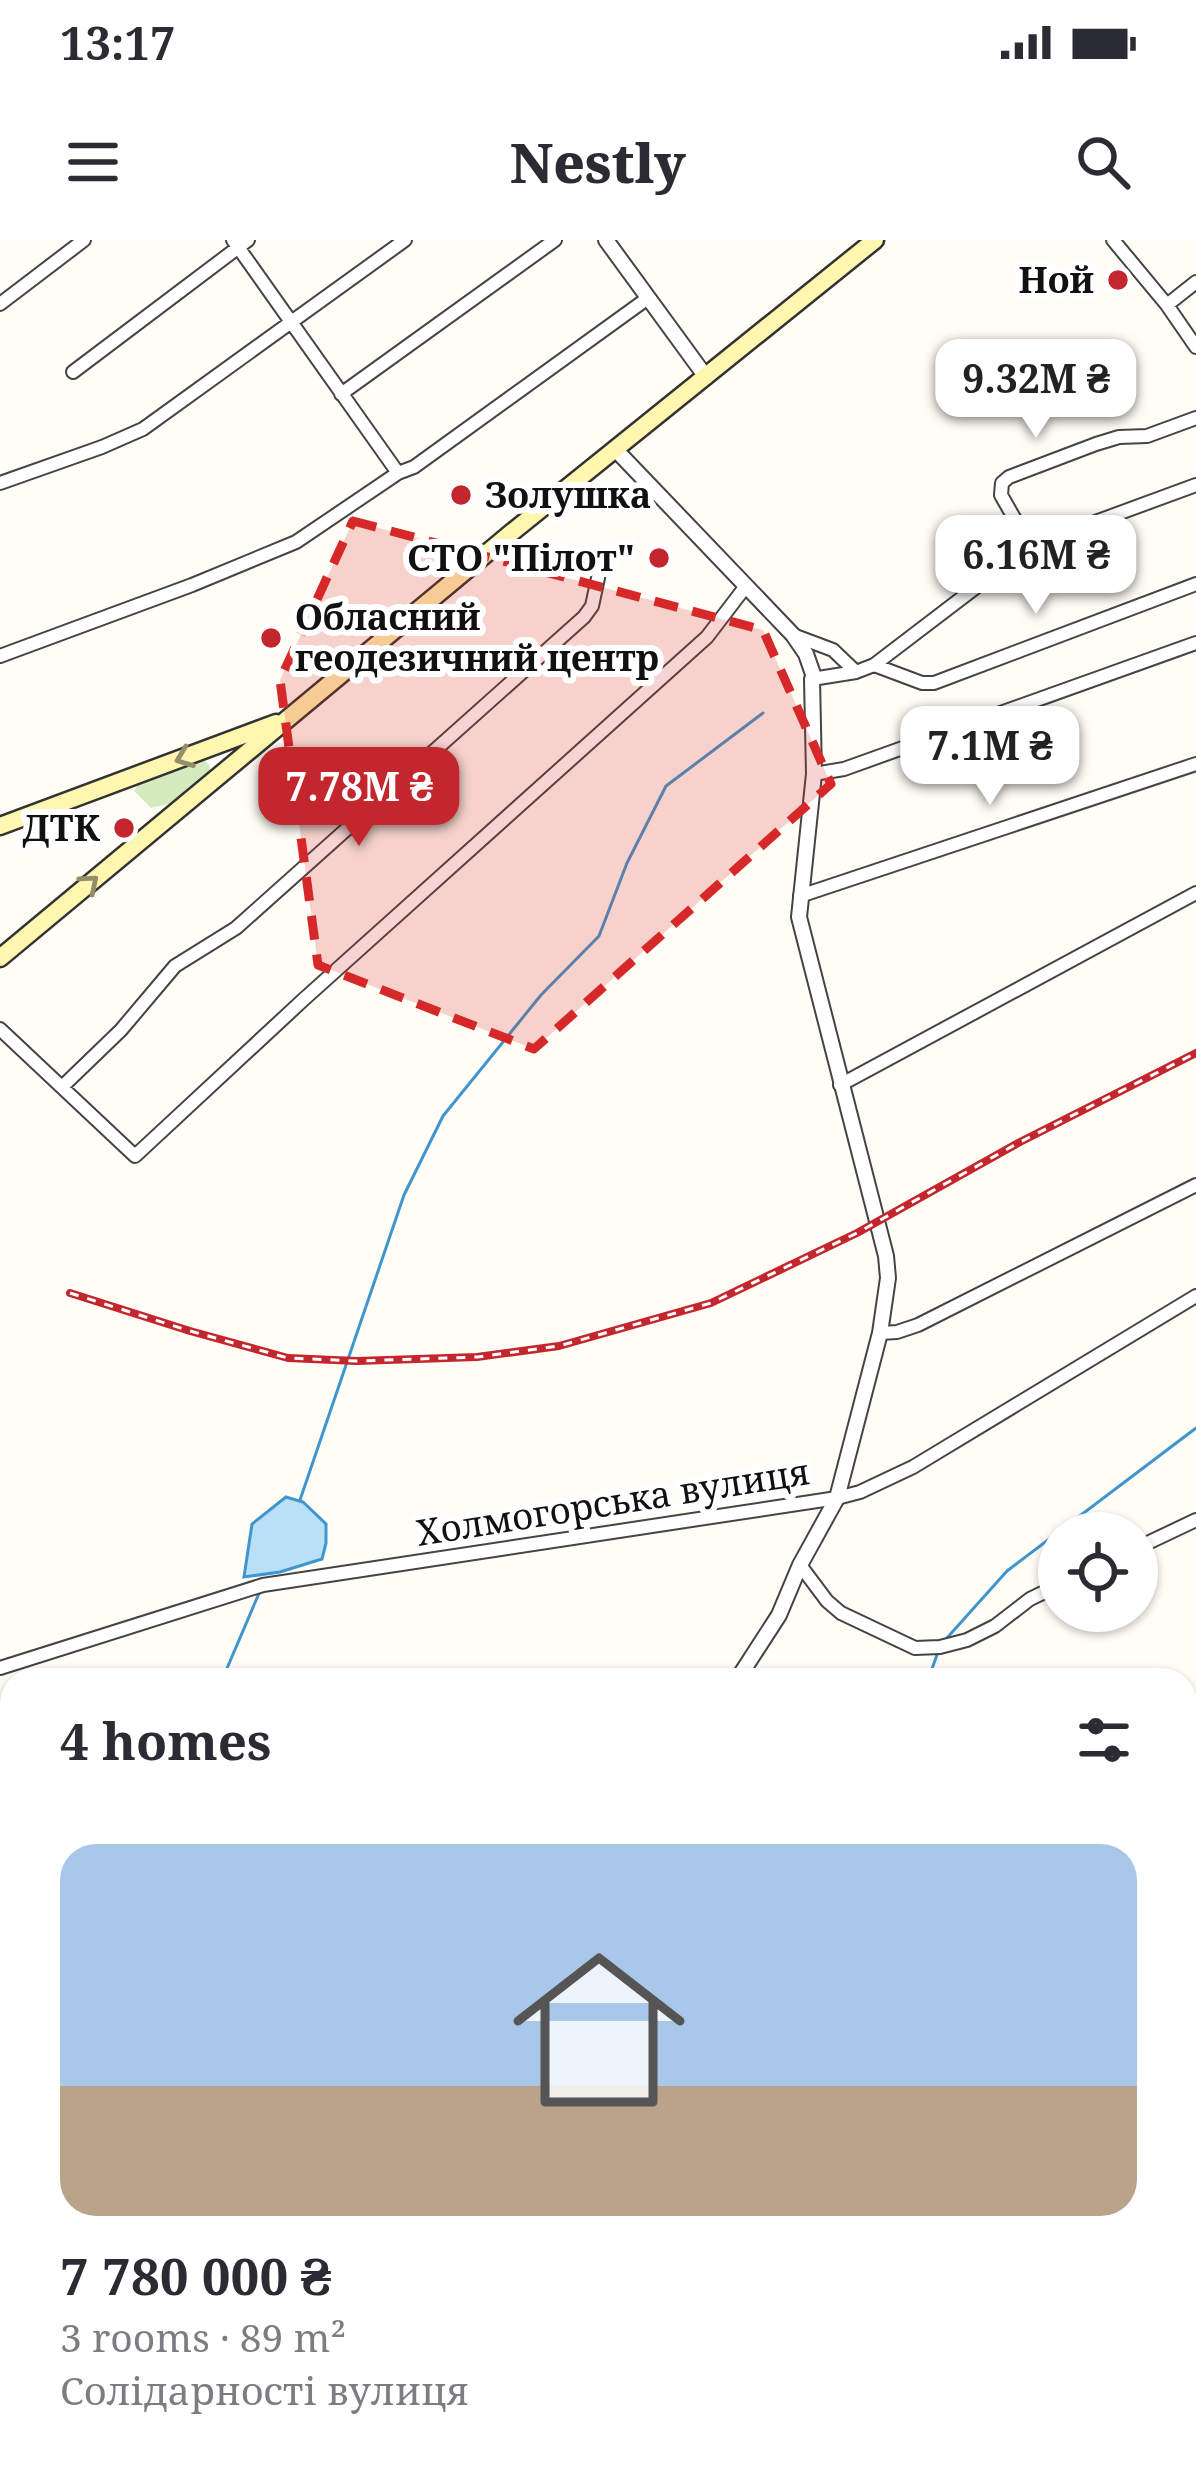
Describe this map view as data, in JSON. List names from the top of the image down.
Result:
{
  "streets": {
    "street": ["Холмогорська вулиця"]
  },
  "places": [
    "Ной",
    "Золушка",
    "СТО \"Пілот\"",
    "Обласний геодезичний центр",
    "ДТК"
  ],
  "page": {
    "status": "13:17",
    "header": "Nestly",
    "price": [
      "9.32M ₴",
      "6.16M ₴",
      "7.1M ₴",
      "7.78M ₴"
    ],
    "heading": "4 homes",
    "list": [
      {
        "name": "7 780 000 ₴",
        "note": "3 rooms · 89 m² · Солідарності вулиця"
      }
    ]
  }
}
